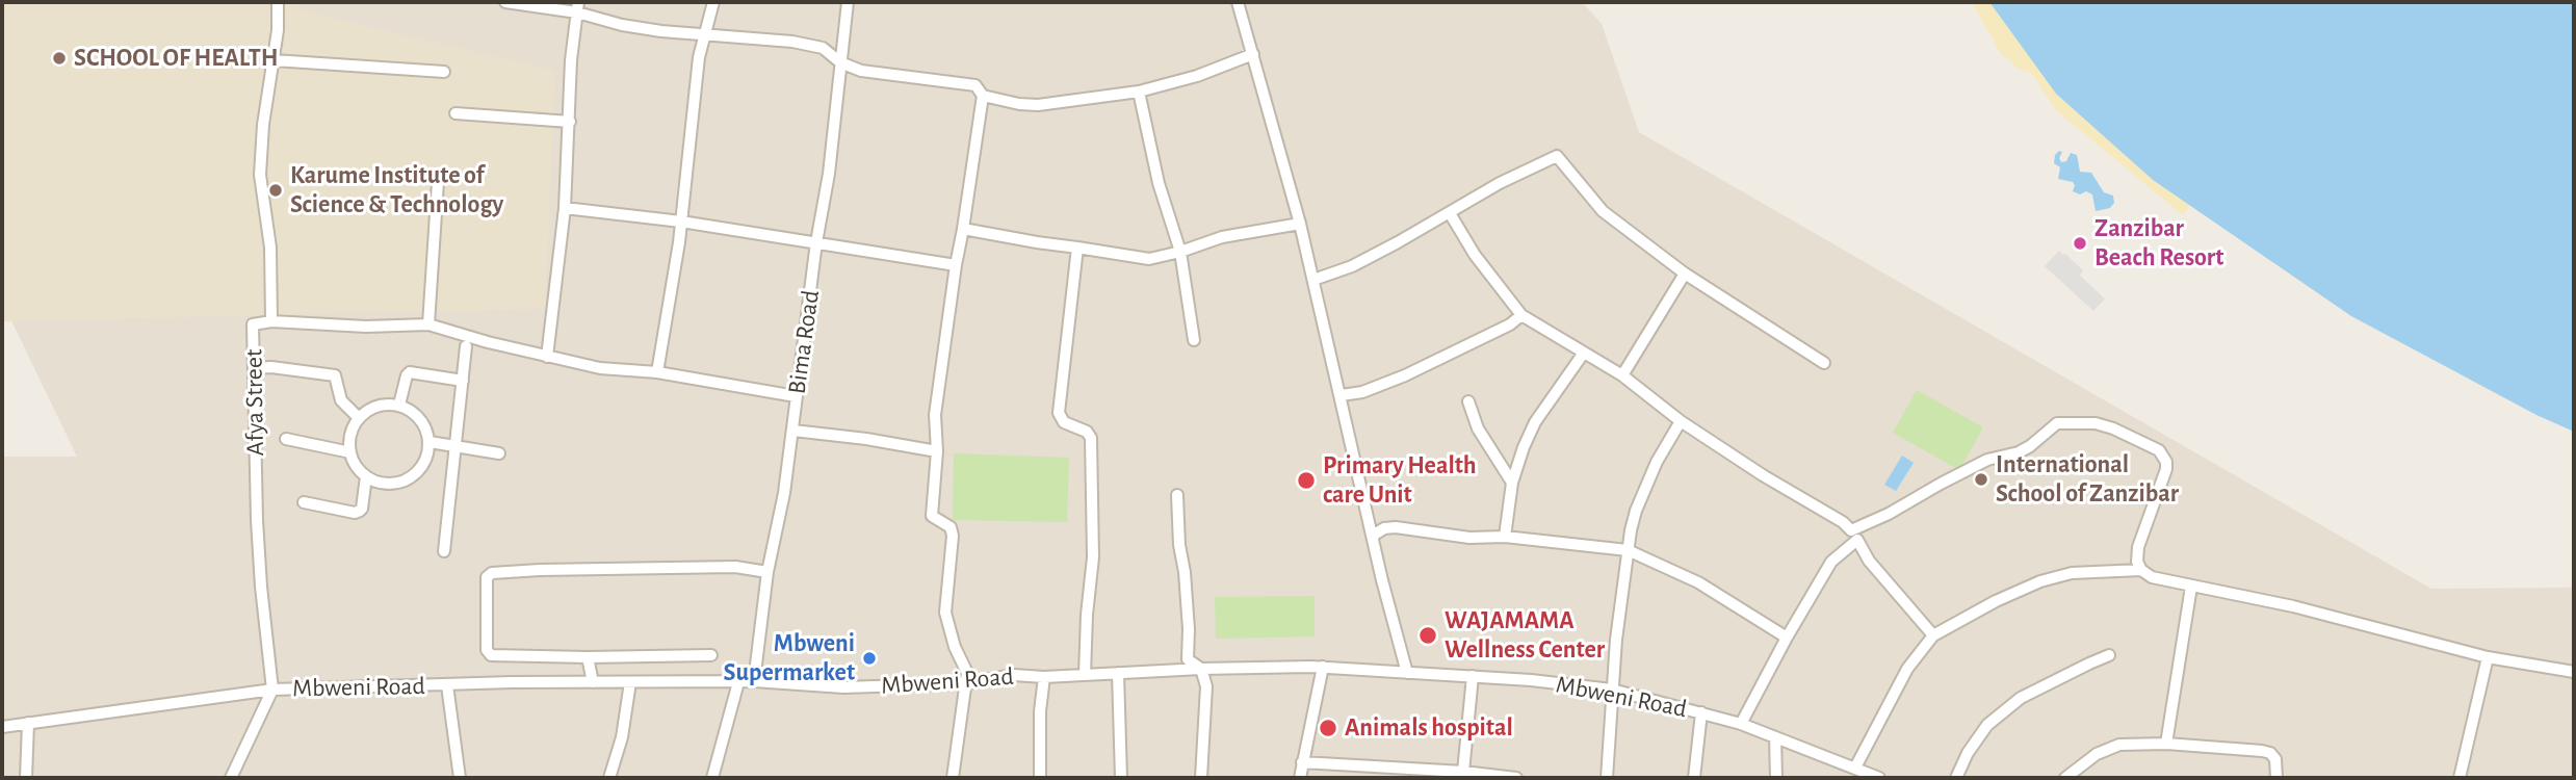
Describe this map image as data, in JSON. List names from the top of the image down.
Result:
{
  "streets": {
    "street": ["Bima Road", "Afya Street", "Mbweni Road"]
  },
  "crossings": [
    ["Bima Road", "Mbweni Road"],
    ["Afya Street", "Mbweni Road"]
  ],
  "places": [
    "SCHOOL OF HEALTH",
    "Karume Institute of Science & Technology",
    "Zanzibar Beach Resort",
    "International School of Zanzibar",
    "Primary Health care Unit",
    "WAJAMAMA Wellness Center",
    "Mbweni Supermarket",
    "Animals hospital"
  ]
}
